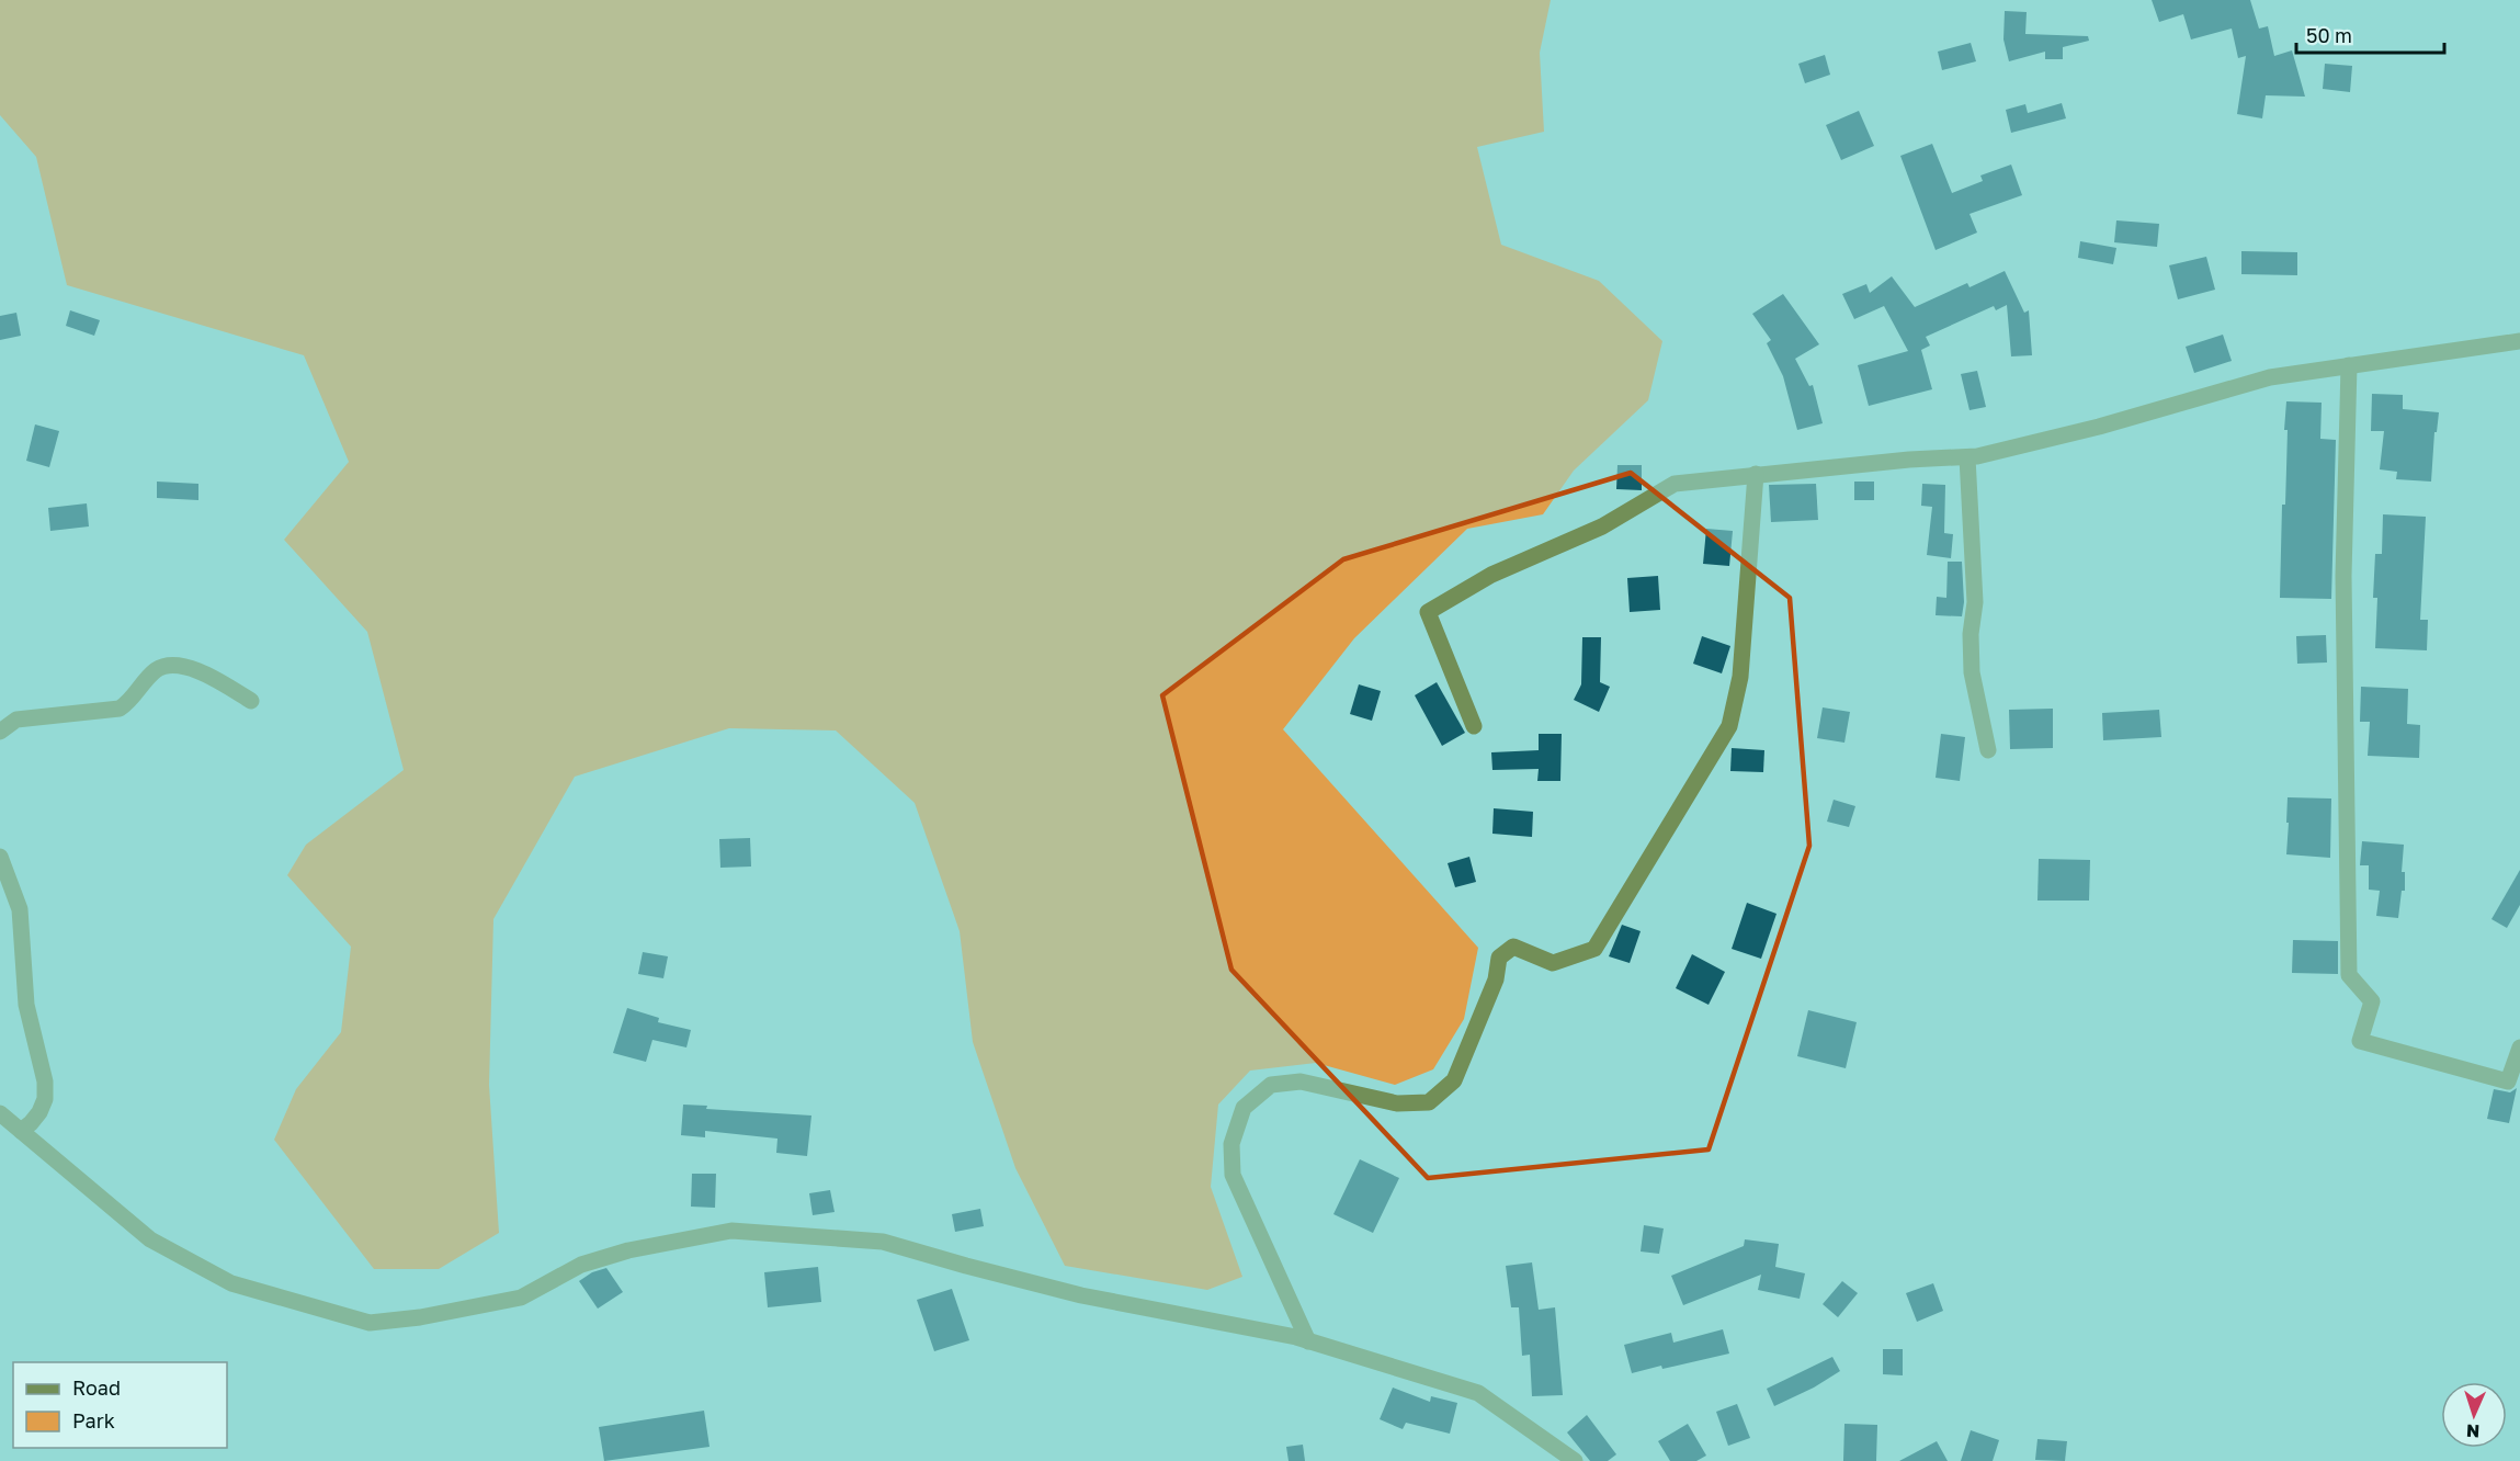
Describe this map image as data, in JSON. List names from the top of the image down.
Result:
{
  "legend": ["Road", "Park"],
  "scale_bar": "50 m",
  "north": "bottom"
}
